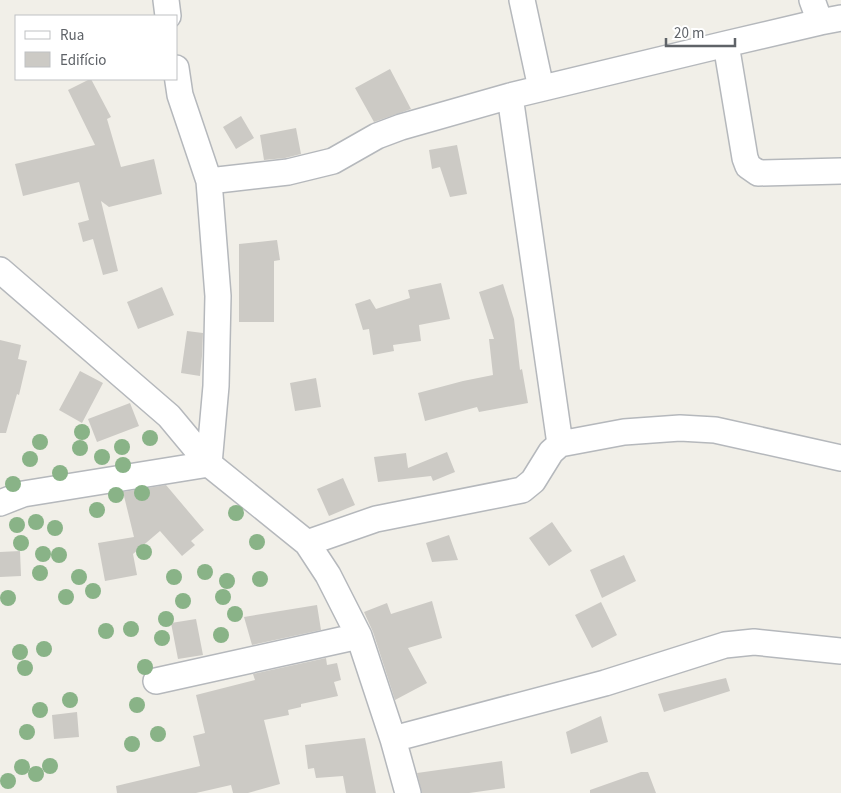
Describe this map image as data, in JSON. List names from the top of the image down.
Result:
{
  "legend": ["Rua", "Edifício"],
  "scale_bar": "20 m"
}
